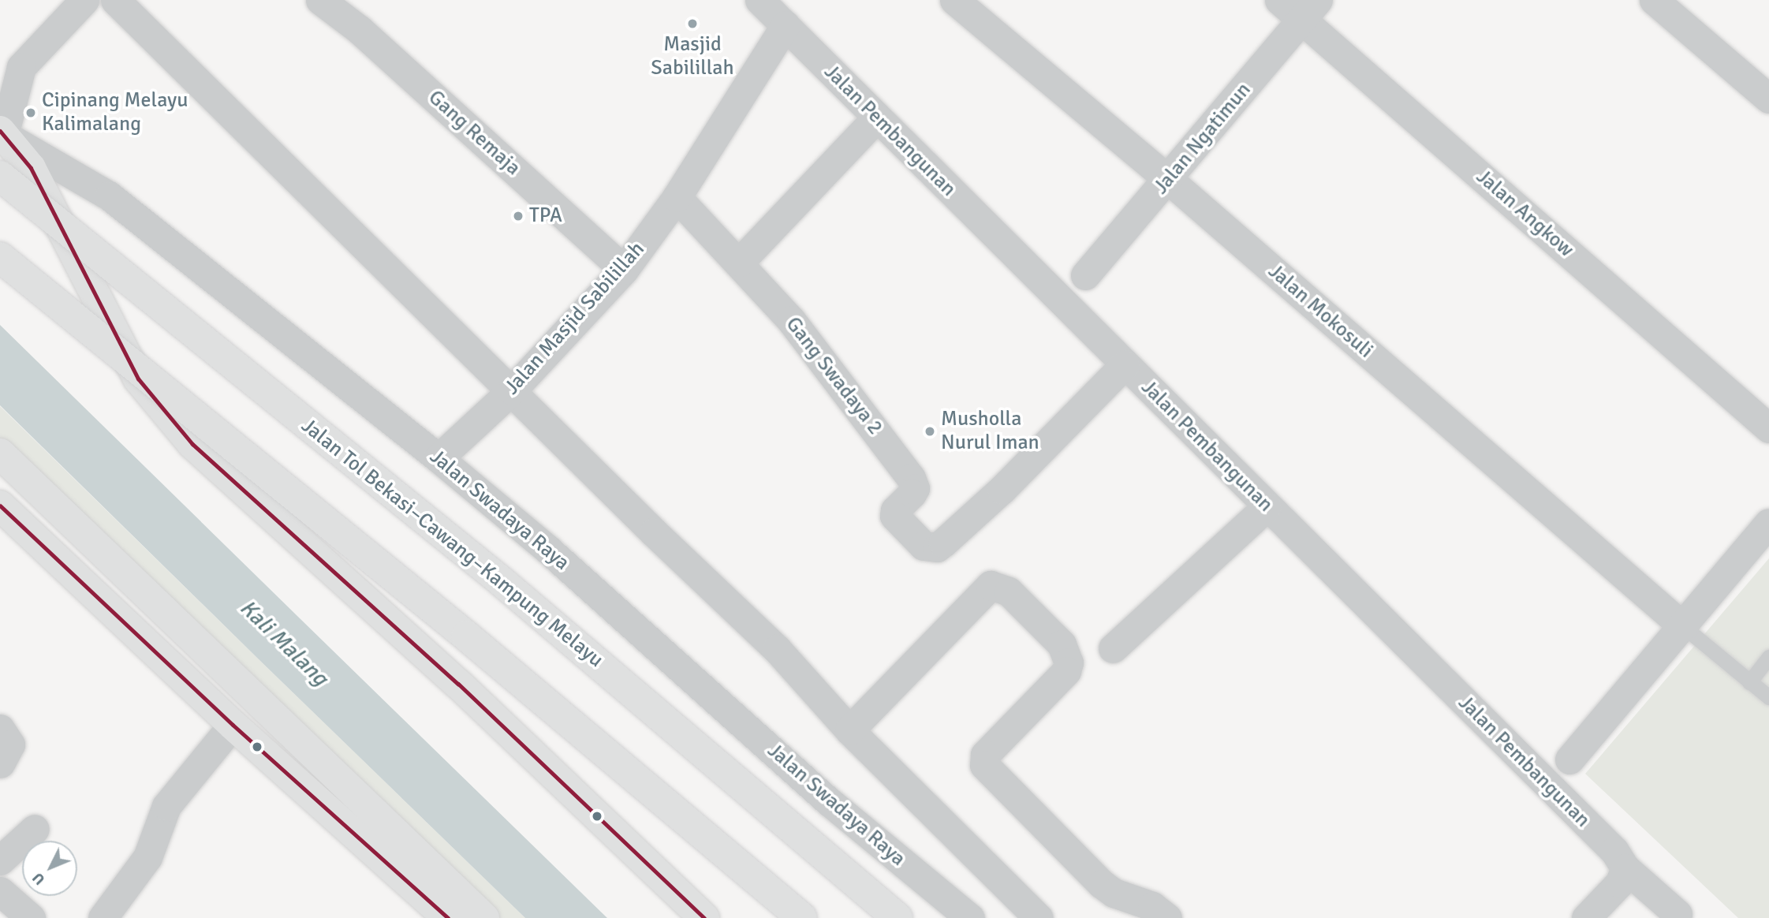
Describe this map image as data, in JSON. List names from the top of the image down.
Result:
{
  "streets": {
    "main road": ["Jalan Tol Bekasi–Cawang–Kampung Melayu"],
    "street": [
      "Jalan Pembangunan",
      "Gang Remaja",
      "Jalan Ngatimun",
      "Jalan Angkow",
      "Jalan Mokosuli",
      "Jalan Masjid Sabilillah",
      "Gang Swadaya 2",
      "Jalan Swadaya Raya"
    ]
  },
  "crossings": [
    ["Jalan Pembangunan", "Jalan Masjid Sabilillah"],
    ["Jalan Pembangunan", "Gang Swadaya 2"],
    ["Gang Remaja", "Jalan Masjid Sabilillah"],
    ["Jalan Ngatimun", "Jalan Angkow"],
    ["Jalan Ngatimun", "Jalan Mokosuli"],
    ["Jalan Masjid Sabilillah", "Gang Swadaya 2"],
    ["Jalan Masjid Sabilillah", "Jalan Swadaya Raya"]
  ],
  "water": ["Kali Malang"],
  "places": [
    "Masjid Sabilillah",
    "Cipinang Melayu Kalimalang",
    "TPA",
    "Musholla Nurul Iman"
  ],
  "north": "bottom left"
}
